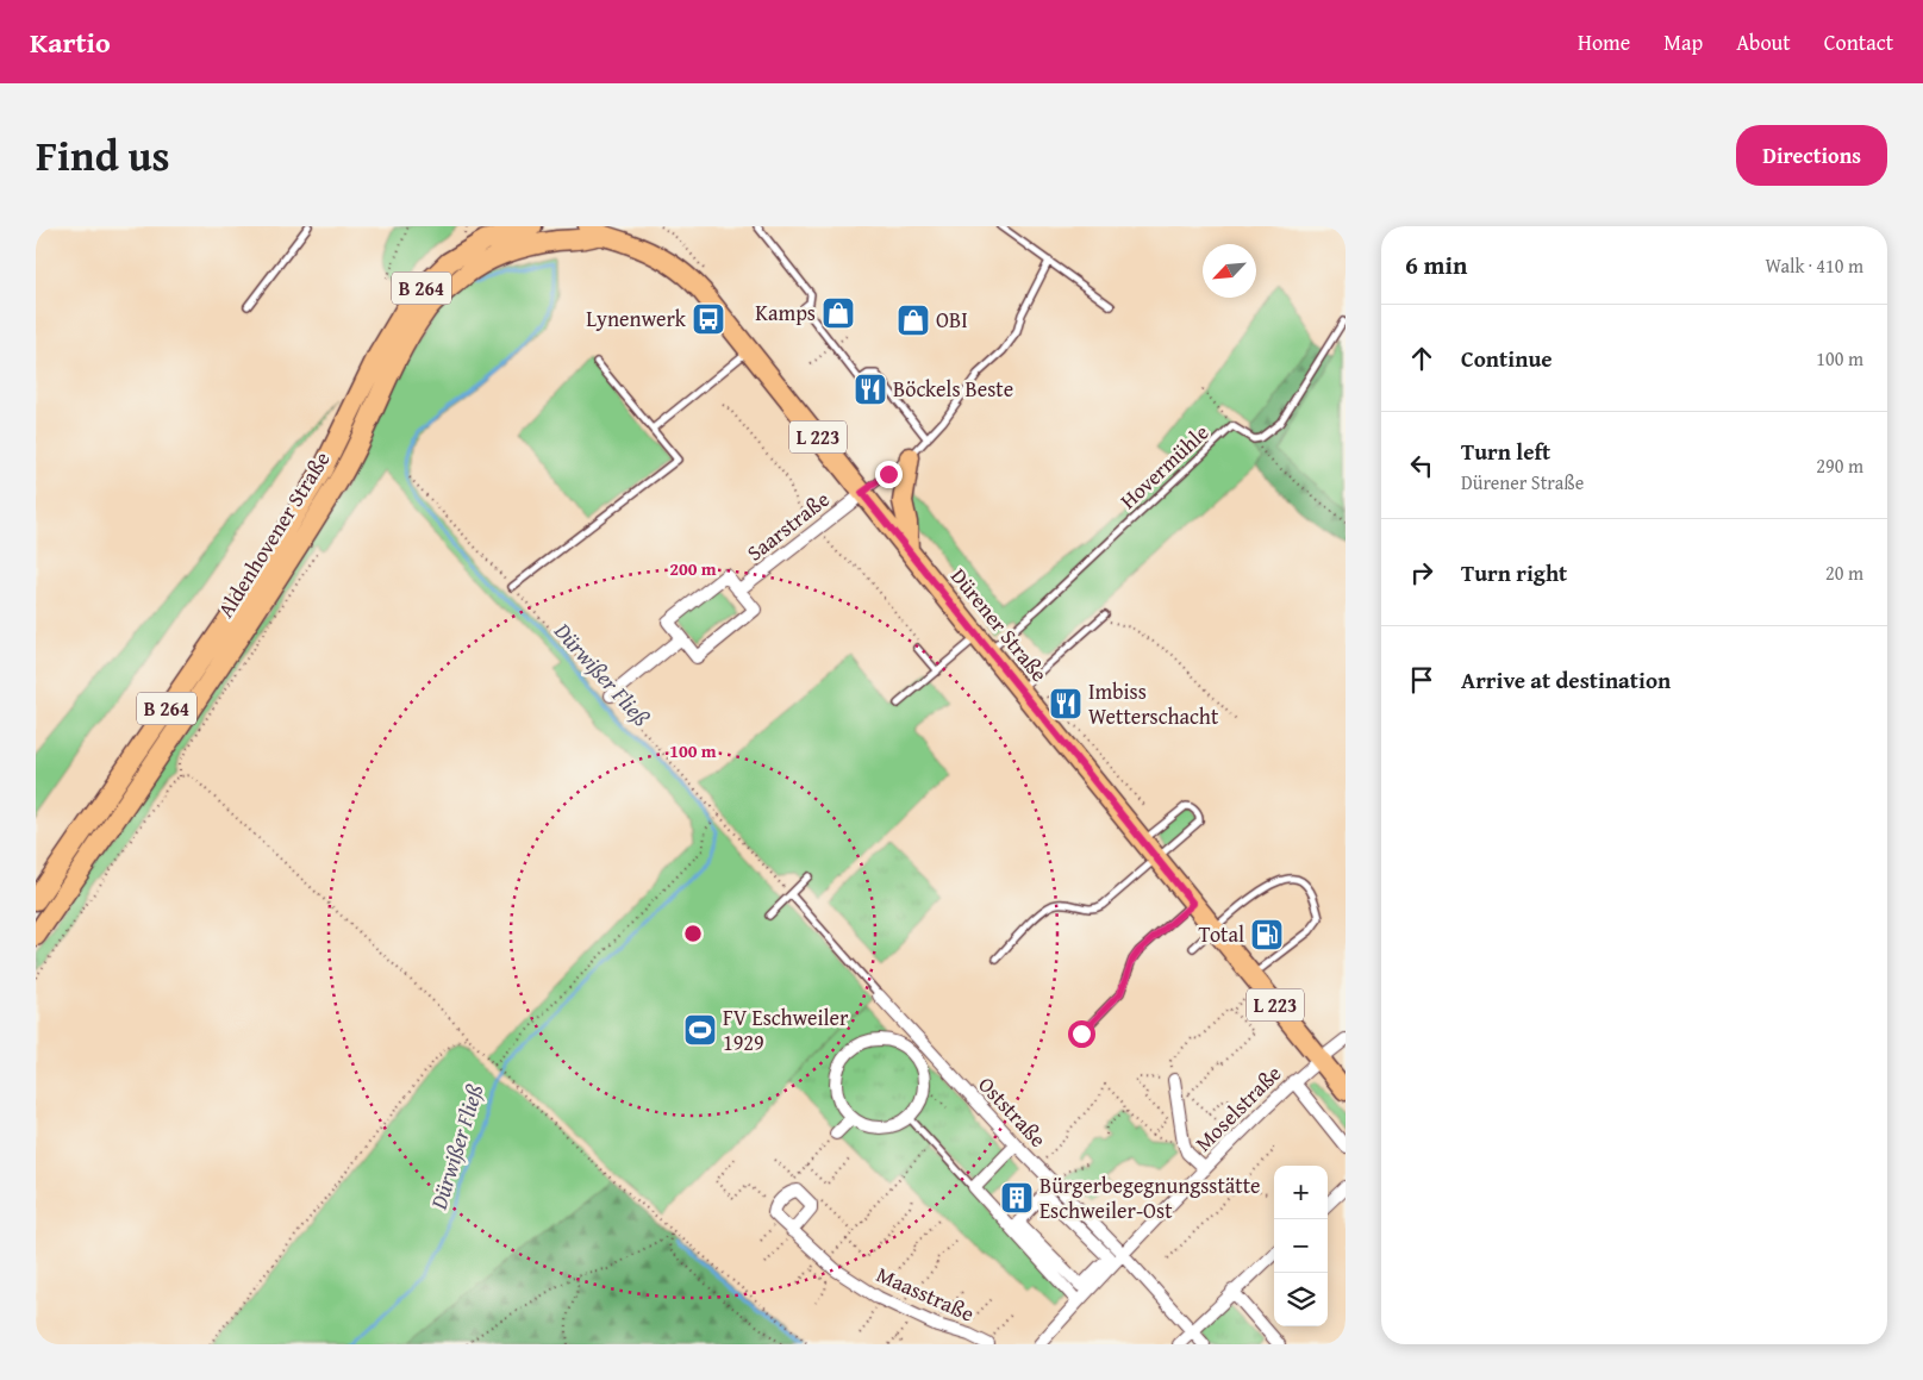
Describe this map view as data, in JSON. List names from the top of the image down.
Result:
{
  "streets": {
    "main road": [
      "B 264",
      "L 223",
      "Aldenhovener Straße",
      "Dürener Straße"
    ],
    "street": [
      "Saarstraße",
      "Moselstraße",
      "Oststraße",
      "Maasstraße"
    ],
    "lane": ["Hovermühle"]
  },
  "crossings": [
    ["Hovermühle", "Dürener Straße"],
    ["Saarstraße", "Dürener Straße"],
    ["Aldenhovener Straße", "Dürener Straße"],
    ["Dürener Straße", "Moselstraße"],
    ["Moselstraße", "Oststraße"]
  ],
  "water": ["Dürwißer Fließ"],
  "places": {
    "shop": ["Kamps", "OBI"],
    "bus stop": ["Lynenwerk"],
    "restaurant": ["Böckels Beste", "Imbiss Wetterschacht"],
    "fuel station": ["Total"],
    "sports": ["FV Eschweiler 1929"],
    "building": ["Bürgerbegegnungsstätte Eschweiler-Ost"]
  },
  "north": "bottom left",
  "page": {
    "header": "Kartio",
    "nav": [
      "Home",
      "Map",
      "About",
      "Contact"
    ],
    "title": "Find us",
    "buttons": "Directions",
    "heading": ["6 min", "Walk · 410 m"],
    "list": [
      ["Continue", "100 m"],
      ["Turn left", "Dürener Straße", "290 m"],
      ["Turn right", "20 m"],
      "Arrive at destination"
    ],
    "map_buttons": ["+", "−"]
  },
  "rings": ["200 m", "100 m"]
}
